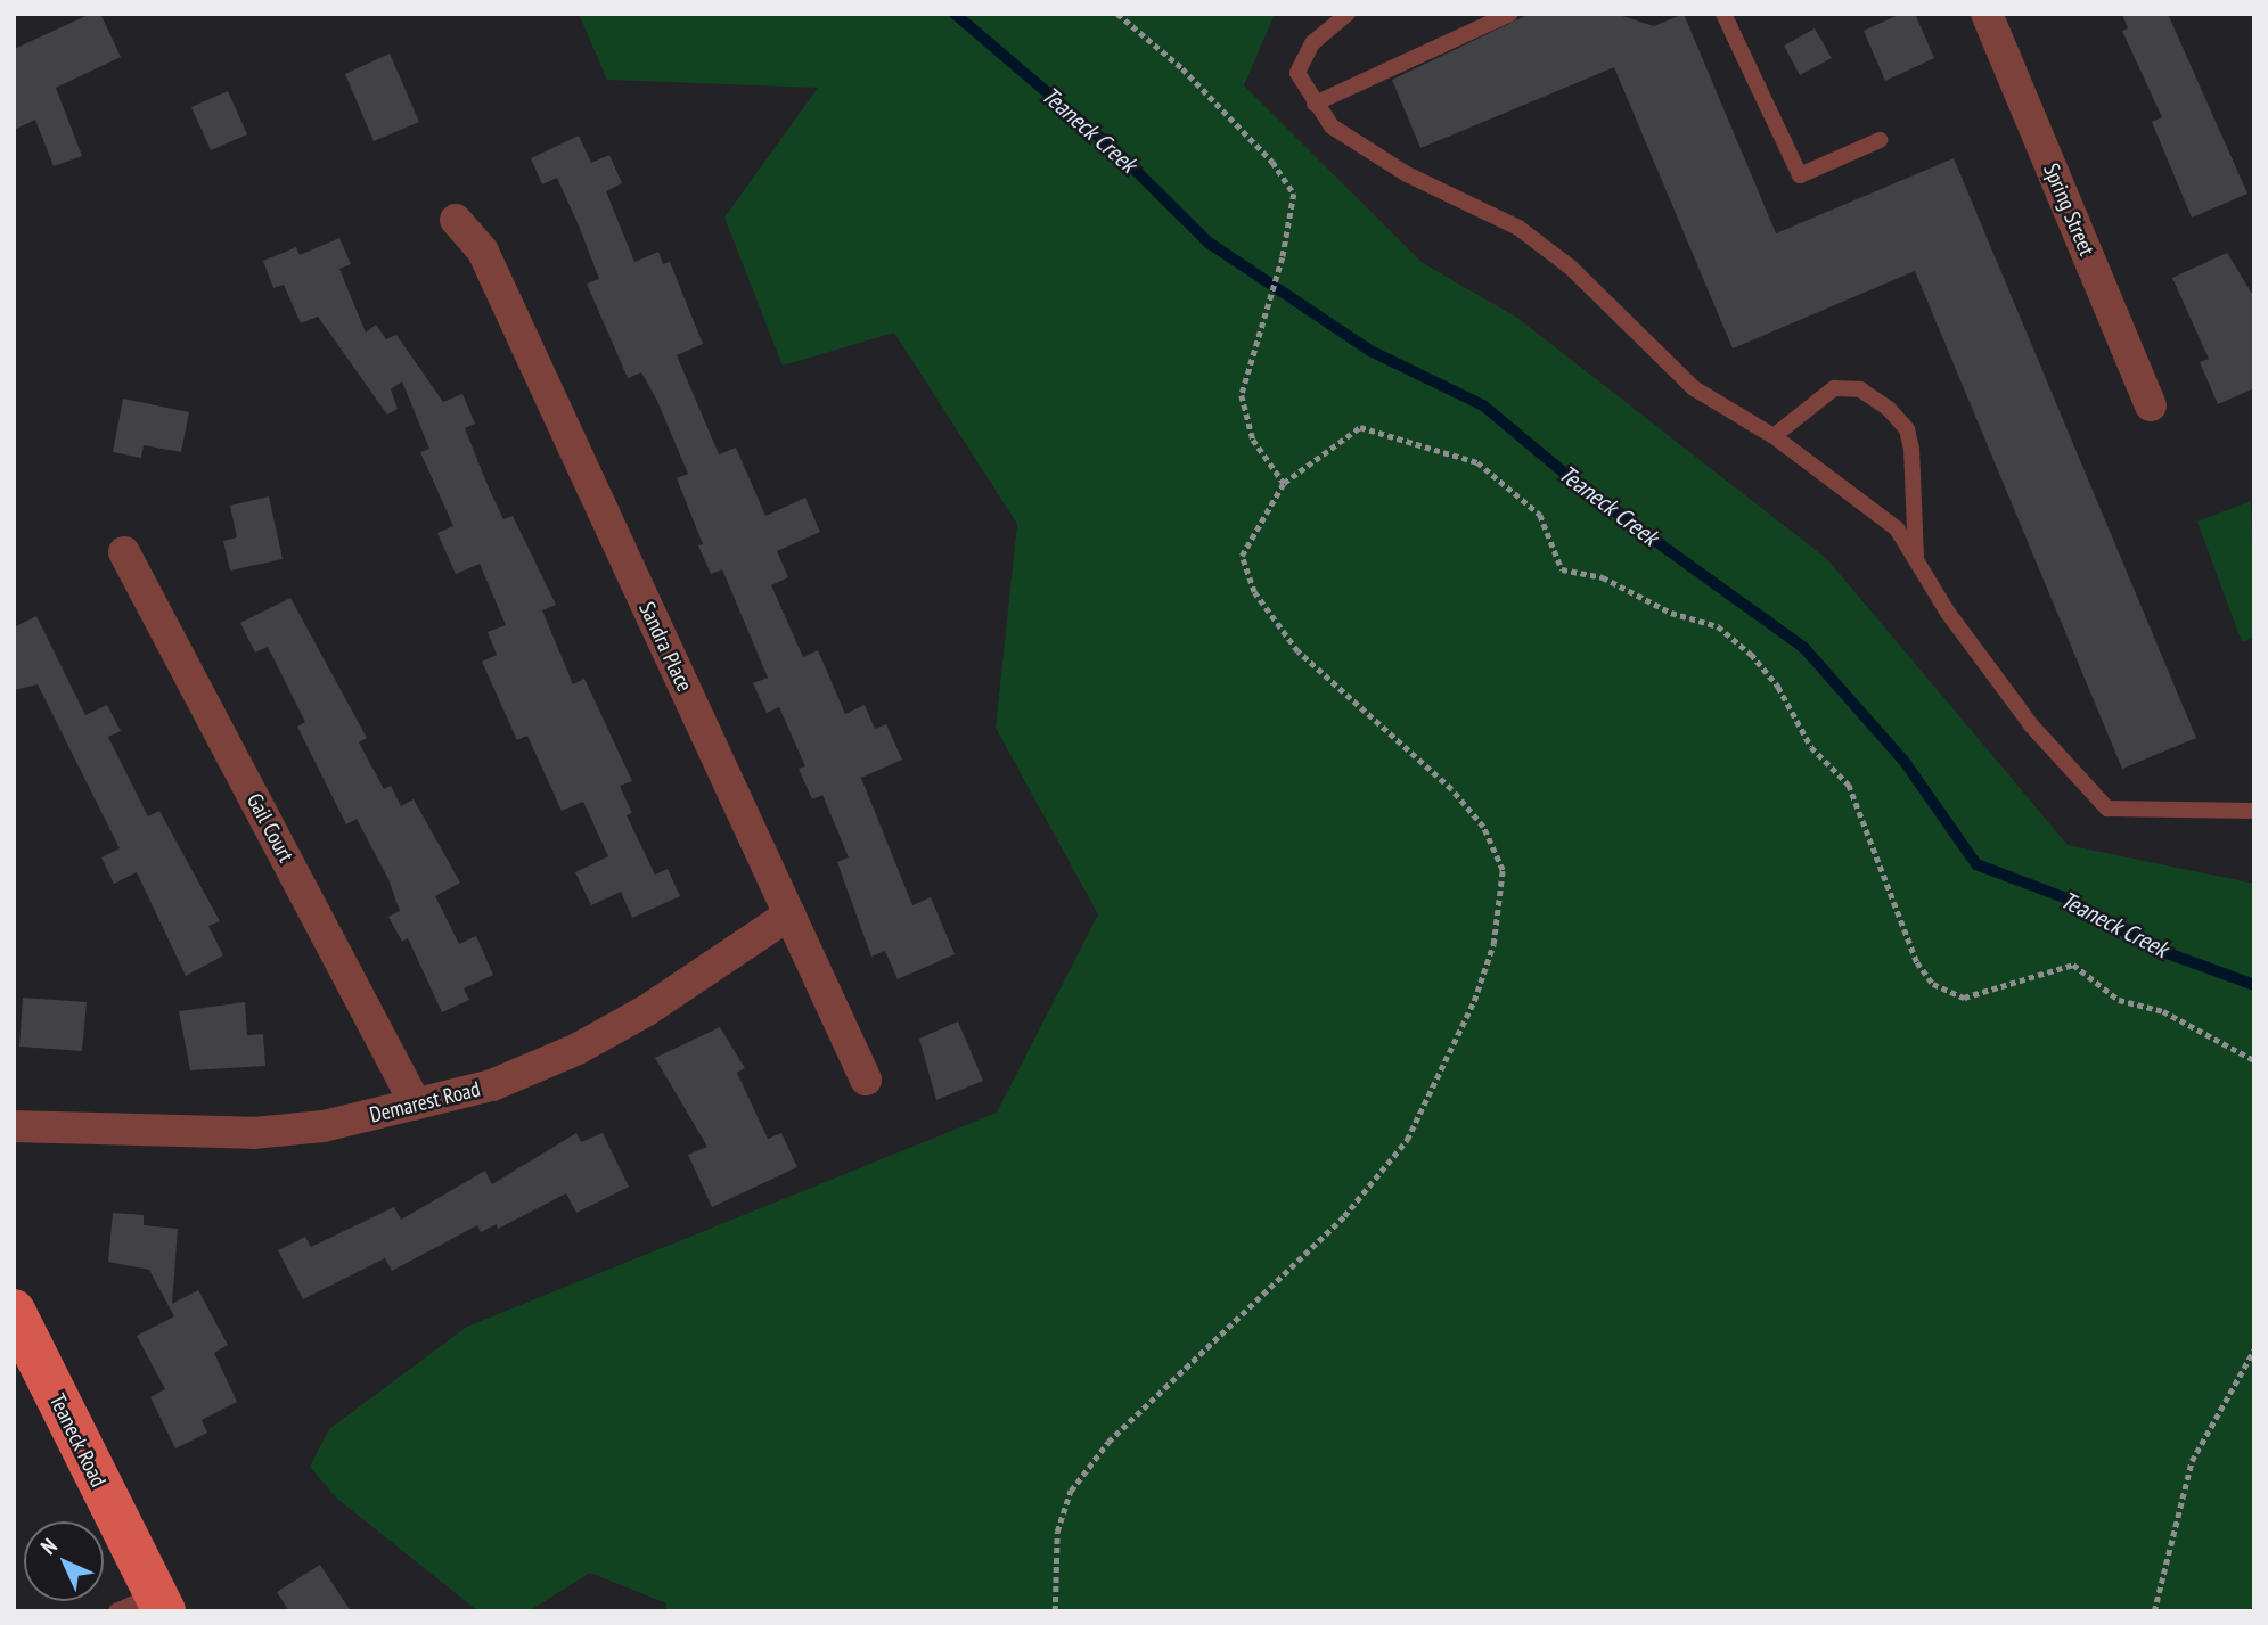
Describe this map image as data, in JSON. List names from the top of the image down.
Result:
{
  "streets": {
    "main road": ["Teaneck Road"],
    "street": [
      "Spring Street",
      "Sandra Place",
      "Gail Court",
      "Demarest Road"
    ]
  },
  "crossings": [
    ["Sandra Place", "Demarest Road"],
    ["Gail Court", "Demarest Road"]
  ],
  "water": ["Teaneck Creek"],
  "north": "top left"
}
